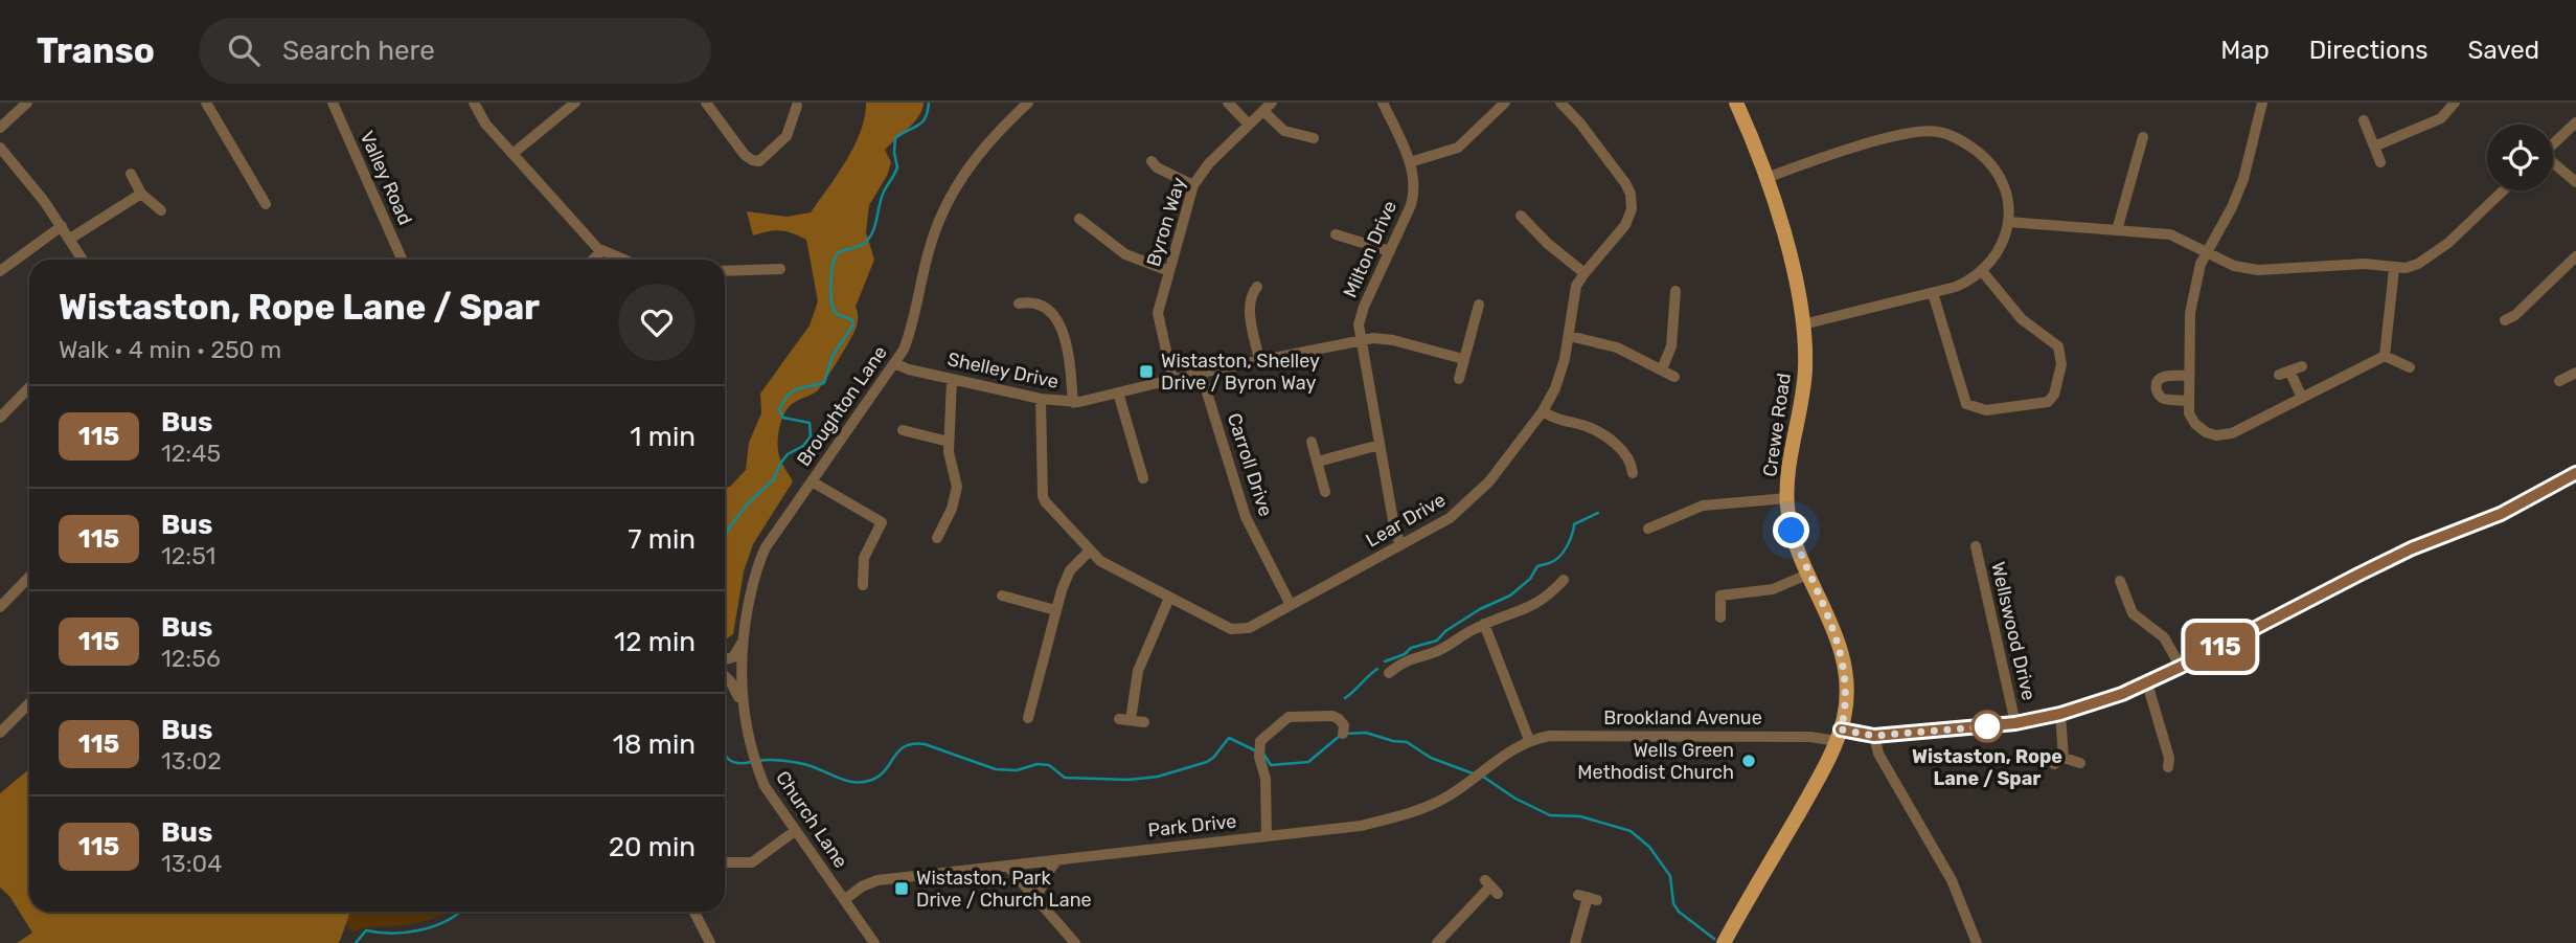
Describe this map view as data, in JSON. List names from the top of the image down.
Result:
{
  "streets": {
    "main road": ["Crewe Road"],
    "street": [
      "Valley Road",
      "Byron Way",
      "Milton Drive",
      "Shelley Drive",
      "Broughton Lane",
      "Carroll Drive",
      "Lear Drive",
      "Wellswood Drive",
      "Brookland Avenue",
      "Church Lane",
      "Park Drive"
    ]
  },
  "crossings": [
    ["Byron Way", "Shelley Drive"],
    ["Milton Drive", "Shelley Drive"],
    ["Milton Drive", "Lear Drive"],
    ["Shelley Drive", "Broughton Lane"],
    ["Shelley Drive", "Carroll Drive"],
    ["Shelley Drive", "Lear Drive"],
    ["Broughton Lane", "Church Lane"],
    ["Crewe Road", "Brookland Avenue"],
    ["Carroll Drive", "Lear Drive"],
    ["Wellswood Drive", "Brookland Avenue"],
    ["Brookland Avenue", "Park Drive"],
    ["Church Lane", "Park Drive"]
  ],
  "places": {
    "transit": ["Wistaston, Shelley Drive / Byron Way", "Wistaston, Park Drive / Church Lane"],
    "other": ["Wistaston, Rope Lane / Spar", "Wells Green Methodist Church"]
  },
  "lines": ["bus line 115"],
  "page": {
    "header": "Transo",
    "search": "Search here",
    "nav": ["Map", "Directions", "Saved"],
    "on_map": "115",
    "heading": ["Wistaston, Rope Lane / Spar", "Walk · 4 min · 250 m"],
    "list": [
      {
        "mark": "115",
        "name": "Bus",
        "note": "12:45",
        "value": "1 min"
      },
      {
        "mark": "115",
        "name": "Bus",
        "note": "12:51",
        "value": "7 min"
      },
      {
        "mark": "115",
        "name": "Bus",
        "note": "12:56",
        "value": "12 min"
      },
      {
        "mark": "115",
        "name": "Bus",
        "note": "13:02",
        "value": "18 min"
      },
      {
        "mark": "115",
        "name": "Bus",
        "note": "13:04",
        "value": "20 min"
      }
    ]
  }
}
